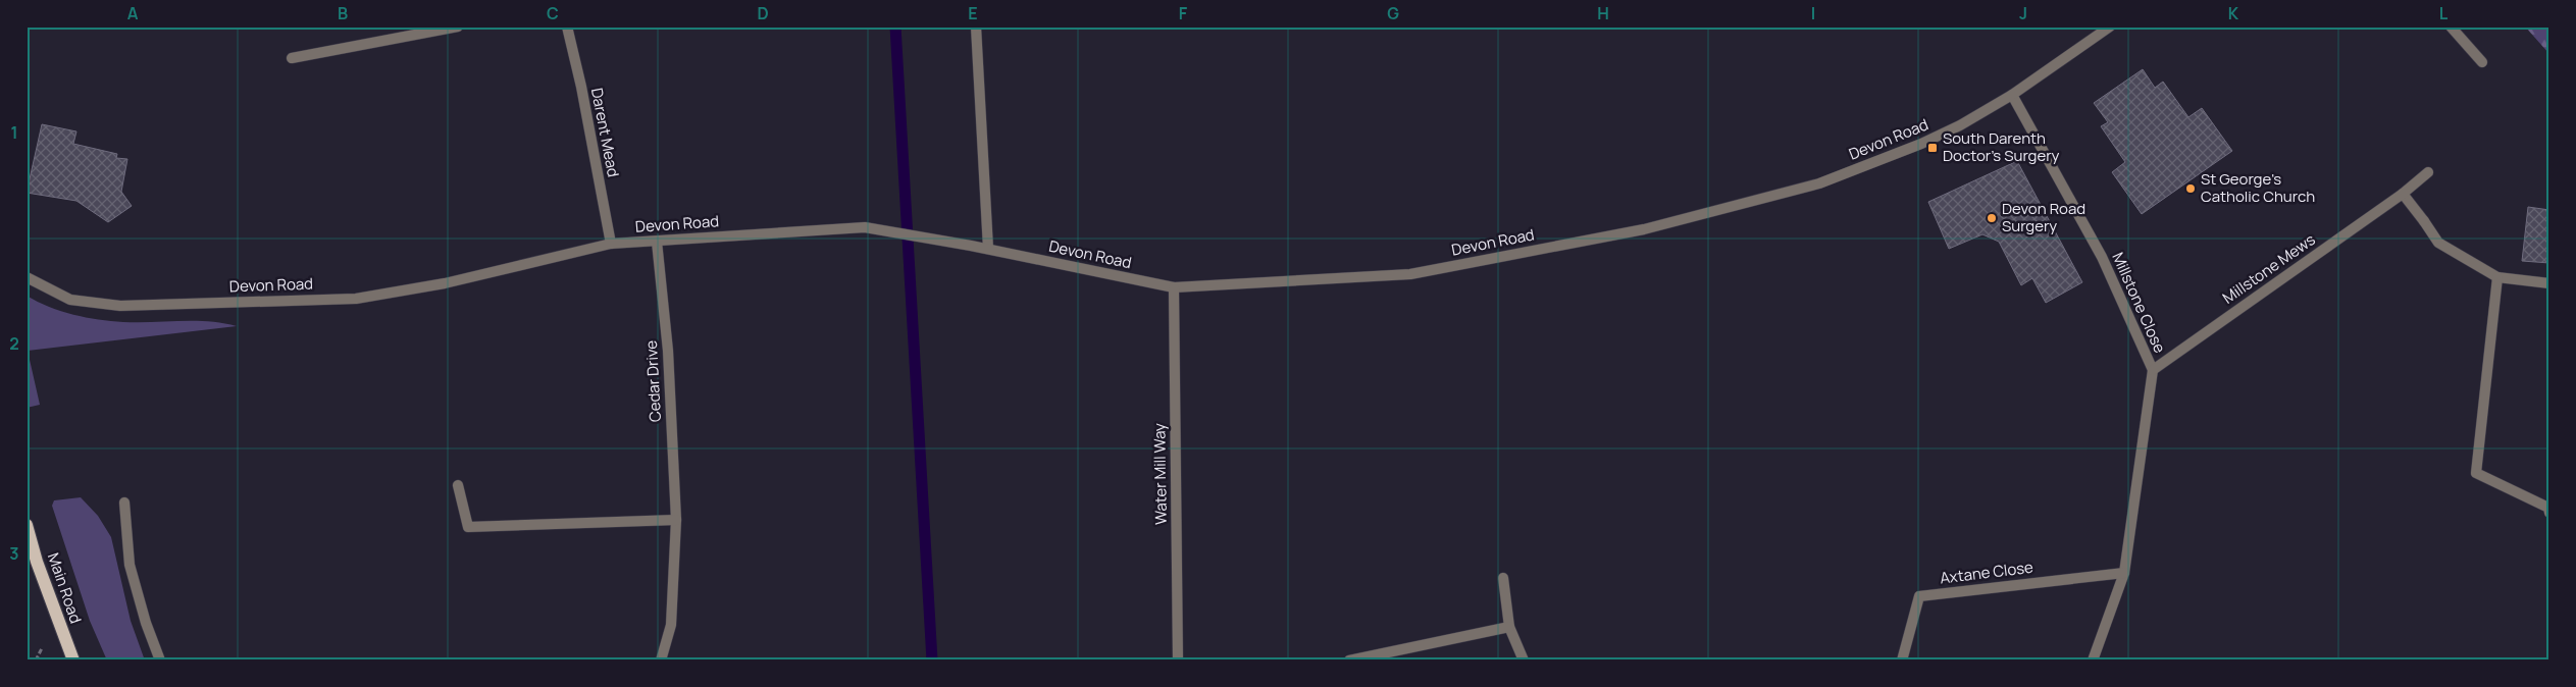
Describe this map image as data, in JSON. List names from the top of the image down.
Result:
{
  "streets": {
    "main road": ["Main Road"],
    "street": [
      "Darent Mead",
      "Devon Road",
      "Millstone Mews",
      "Millstone Close",
      "Cedar Drive",
      "Water Mill Way",
      "Axtane Close"
    ]
  },
  "crossings": [
    ["Darent Mead", "Devon Road"],
    ["Devon Road", "Millstone Close"],
    ["Devon Road", "Cedar Drive"],
    ["Devon Road", "Water Mill Way"],
    ["Millstone Mews", "Millstone Close"],
    ["Millstone Close", "Axtane Close"]
  ],
  "places": {
    "transit": ["South Darenth Doctor's Surgery"],
    "other": ["St George's Catholic Church", "Devon Road Surgery"]
  },
  "grid": {
    "columns": [
      "A",
      "B",
      "C",
      "D",
      "E",
      "F",
      "G",
      "H",
      "I",
      "J",
      "K",
      "L"
    ],
    "rows": ["1", "2", "3"]
  }
}
